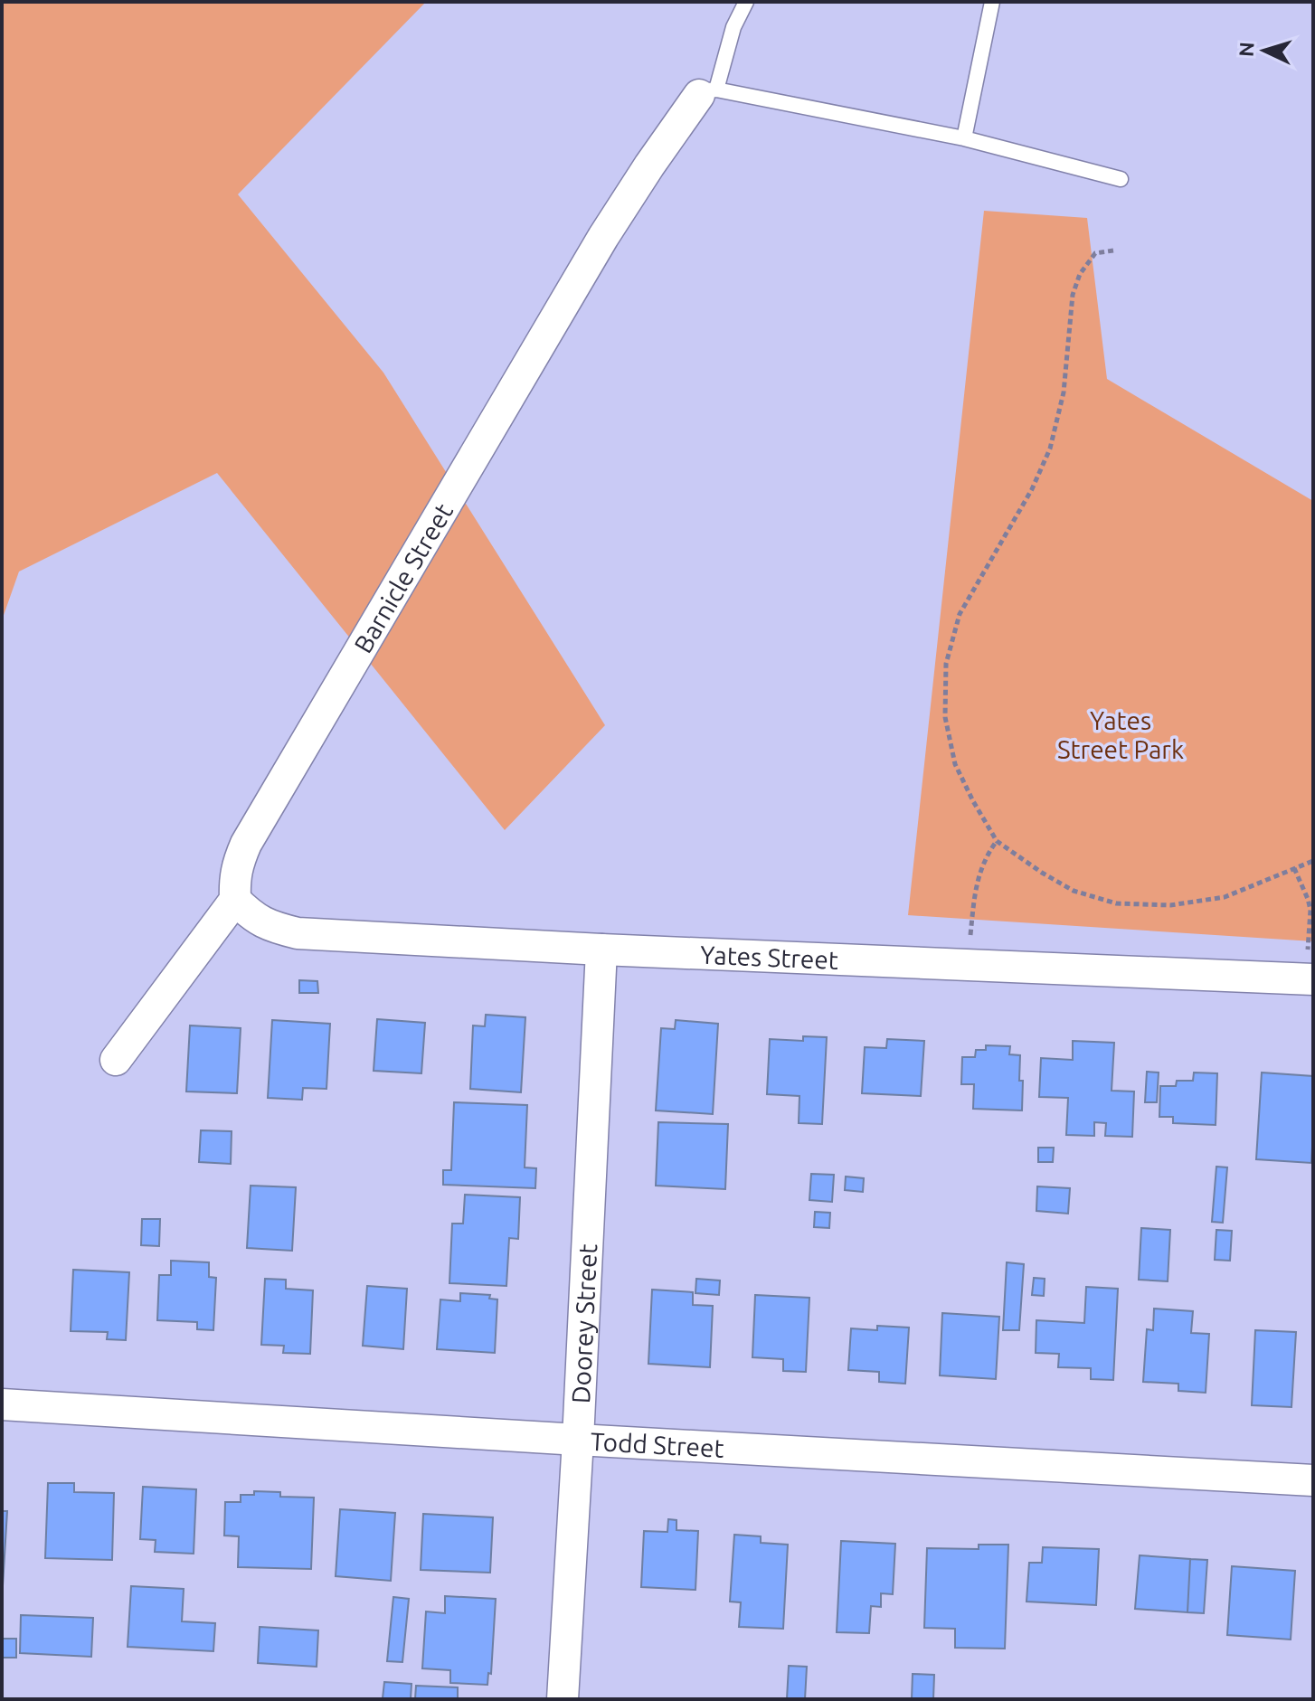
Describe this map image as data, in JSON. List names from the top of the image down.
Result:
{
  "streets": {
    "street": [
      "Barnicle Street",
      "Yates Street",
      "Doorey Street",
      "Todd Street"
    ]
  },
  "crossings": [
    ["Barnicle Street", "Yates Street"],
    ["Yates Street", "Doorey Street"],
    ["Doorey Street", "Todd Street"]
  ],
  "parks": ["Yates Street Park"],
  "north": "left"
}
